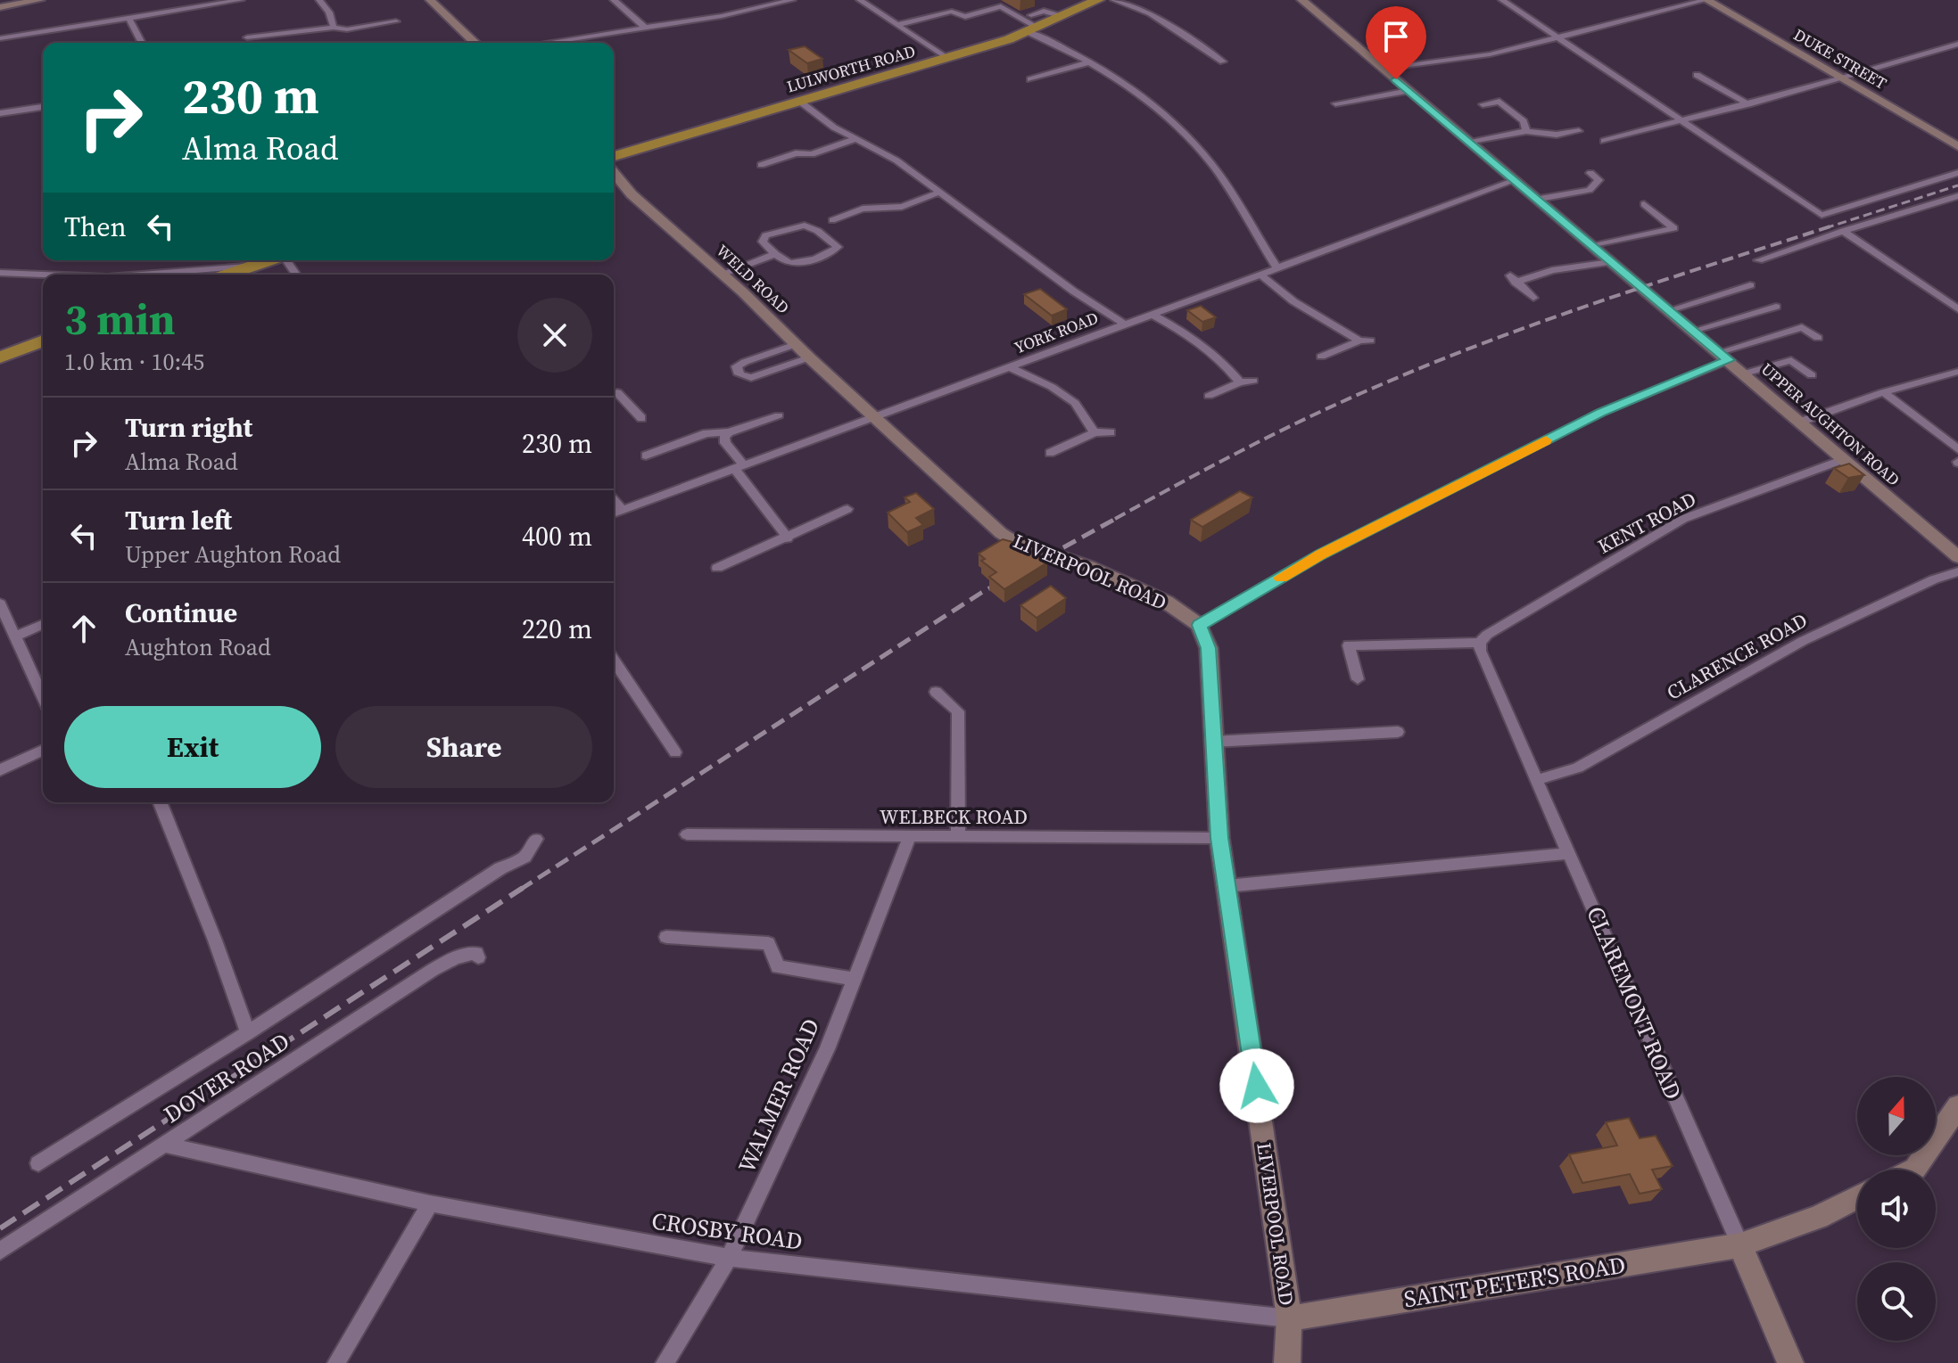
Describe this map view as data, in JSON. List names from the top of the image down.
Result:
{
  "streets": {
    "highway": ["LULWORTH ROAD"],
    "street": [
      "DUKE STREET",
      "WELD ROAD",
      "YORK ROAD",
      "UPPER AUGHTON ROAD",
      "KENT ROAD",
      "LIVERPOOL ROAD",
      "CLARENCE ROAD",
      "WELBECK ROAD",
      "CLAREMONT ROAD",
      "DOVER ROAD",
      "WALMER ROAD",
      "CROSBY ROAD",
      "SAINT PETER'S ROAD"
    ]
  },
  "crossings": [
    ["WELD ROAD", "YORK ROAD"],
    ["WELD ROAD", "LIVERPOOL ROAD"],
    ["YORK ROAD", "UPPER AUGHTON ROAD"],
    ["YORK ROAD", "LIVERPOOL ROAD"],
    ["UPPER AUGHTON ROAD", "KENT ROAD"],
    ["KENT ROAD", "CLAREMONT ROAD"],
    ["LIVERPOOL ROAD", "WELBECK ROAD"],
    ["LIVERPOOL ROAD", "CROSBY ROAD"],
    ["LIVERPOOL ROAD", "SAINT PETER'S ROAD"],
    ["CLARENCE ROAD", "CLAREMONT ROAD"],
    ["WELBECK ROAD", "WALMER ROAD"],
    ["CLAREMONT ROAD", "SAINT PETER'S ROAD"],
    ["DOVER ROAD", "CROSBY ROAD"],
    ["WALMER ROAD", "CROSBY ROAD"],
    ["CROSBY ROAD", "SAINT PETER'S ROAD"]
  ],
  "north": "top",
  "page": {
    "turn": ["230 m", "Alma Road"],
    "then": "Then",
    "heading": ["3 min", "1.0 km · 10:45"],
    "list": [
      {
        "name": "Turn right",
        "note": "Alma Road",
        "value": "230 m"
      },
      {
        "name": "Turn left",
        "note": "Upper Aughton Road",
        "value": "400 m"
      },
      {
        "name": "Continue",
        "note": "Aughton Road",
        "value": "220 m"
      }
    ],
    "buttons": ["Exit", "Share"]
  }
}
